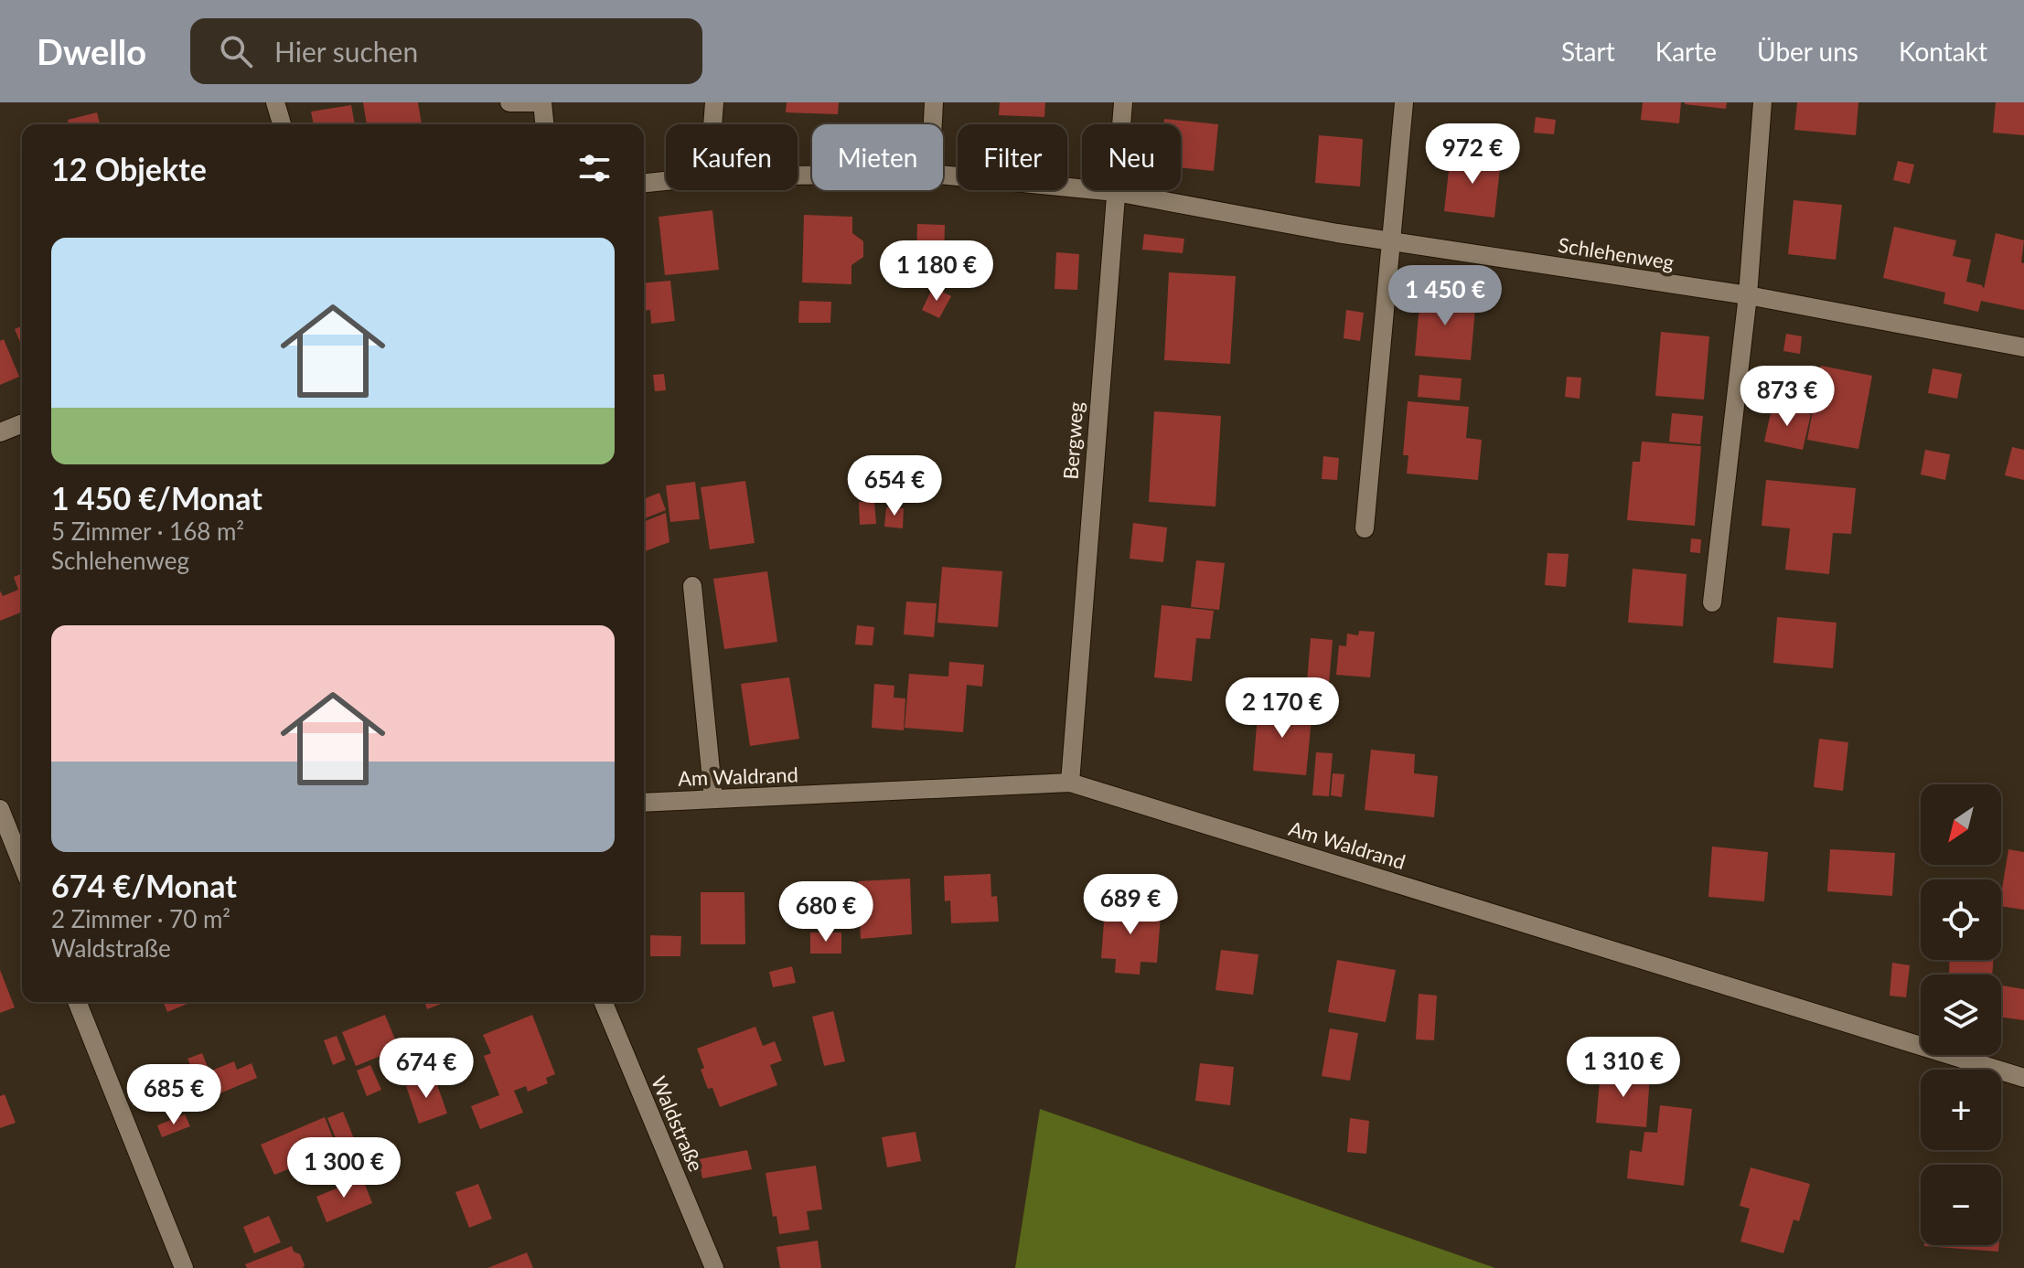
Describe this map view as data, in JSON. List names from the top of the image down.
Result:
{
  "streets": {
    "street": [
      "Schlehenweg",
      "Bergweg",
      "Am Waldrand",
      "Waldstraße"
    ]
  },
  "crossings": [
    ["Schlehenweg", "Bergweg"],
    ["Bergweg", "Am Waldrand"]
  ],
  "north": "bottom left",
  "page": {
    "header": "Dwello",
    "search": "Hier suchen",
    "nav": [
      "Start",
      "Karte",
      "Über uns",
      "Kontakt"
    ],
    "price": [
      "972 €",
      "1 180 €",
      "1 450 €",
      "873 €",
      "654 €",
      "2 170 €",
      "689 €",
      "680 €",
      "1 310 €",
      "674 €",
      "685 €",
      "1 300 €"
    ],
    "chip": [
      "Kaufen",
      "Mieten",
      "Filter",
      "Neu"
    ],
    "heading": "12 Objekte",
    "list": [
      {
        "name": "1 450 €/Monat",
        "note": "5 Zimmer · 168 m² · Schlehenweg"
      },
      {
        "name": "674 €/Monat",
        "note": "2 Zimmer · 70 m² · Waldstraße"
      }
    ],
    "map_buttons": ["+", "−"]
  }
}
